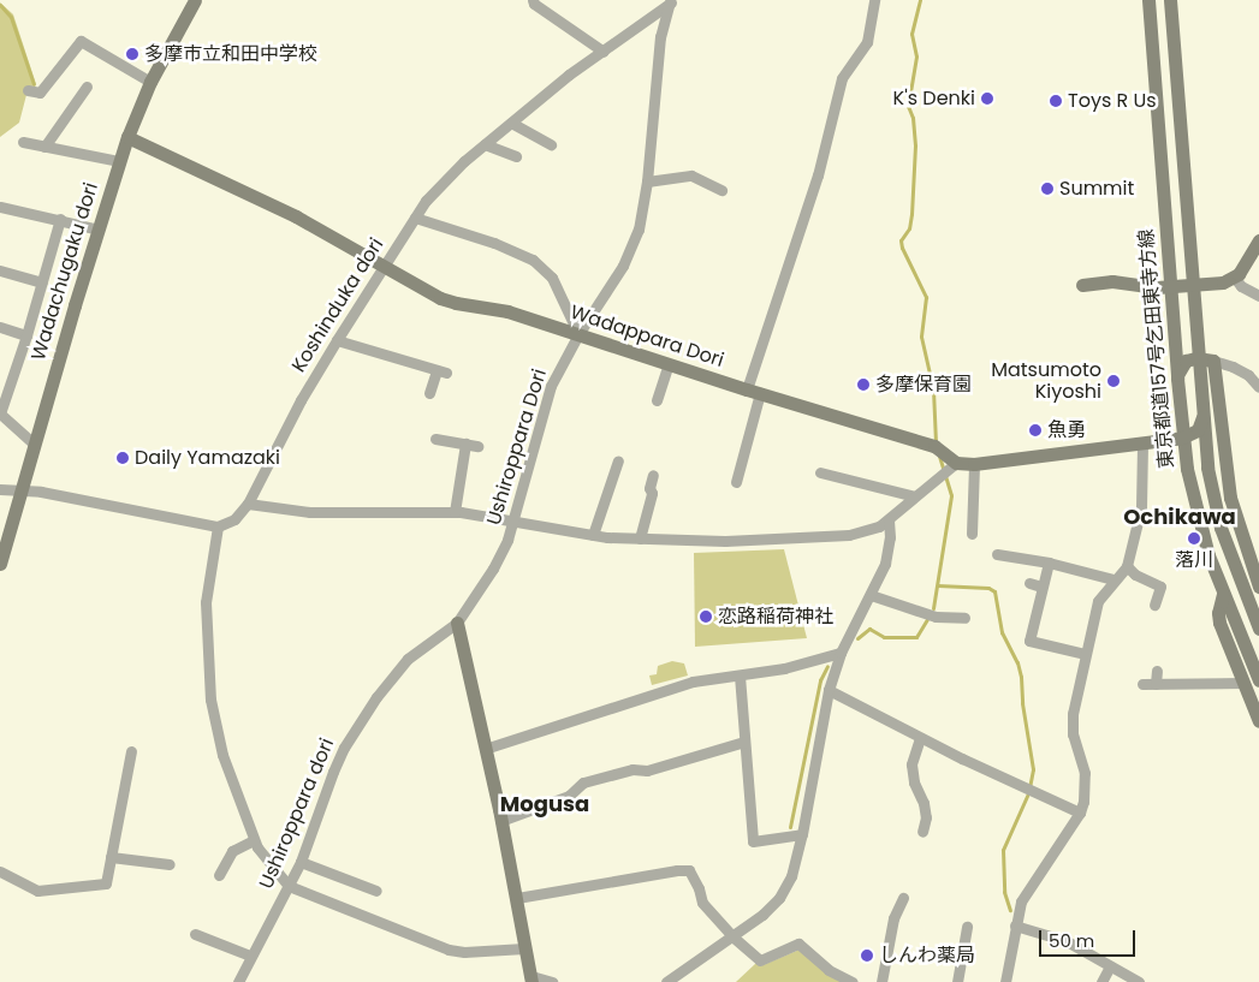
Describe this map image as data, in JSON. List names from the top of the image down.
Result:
{
  "streets": {
    "street": [
      "Wadachugaku dori",
      "Koshinduka dori",
      "Wadappara Dori",
      "東京都道157号乞田東寺方線",
      "Ushiroppara Dori",
      "Ushiroppara dori"
    ]
  },
  "crossings": [
    ["Wadachugaku dori", "Wadappara Dori"],
    ["Koshinduka dori", "Wadappara Dori"],
    ["Koshinduka dori", "Ushiroppara Dori"],
    ["Wadappara Dori", "Ushiroppara Dori"],
    ["Ushiroppara Dori", "Ushiroppara dori"]
  ],
  "districts": ["Ochikawa", "Mogusa"],
  "places": [
    "多摩市立和田中学校",
    "K's Denki",
    "Toys R Us",
    "Summit",
    "Matsumoto Kiyoshi",
    "多摩保育園",
    "魚勇",
    "Daily Yamazaki",
    "落川",
    "恋路稲荷神社",
    "しんわ薬局"
  ],
  "scale_bar": "50 m"
}
